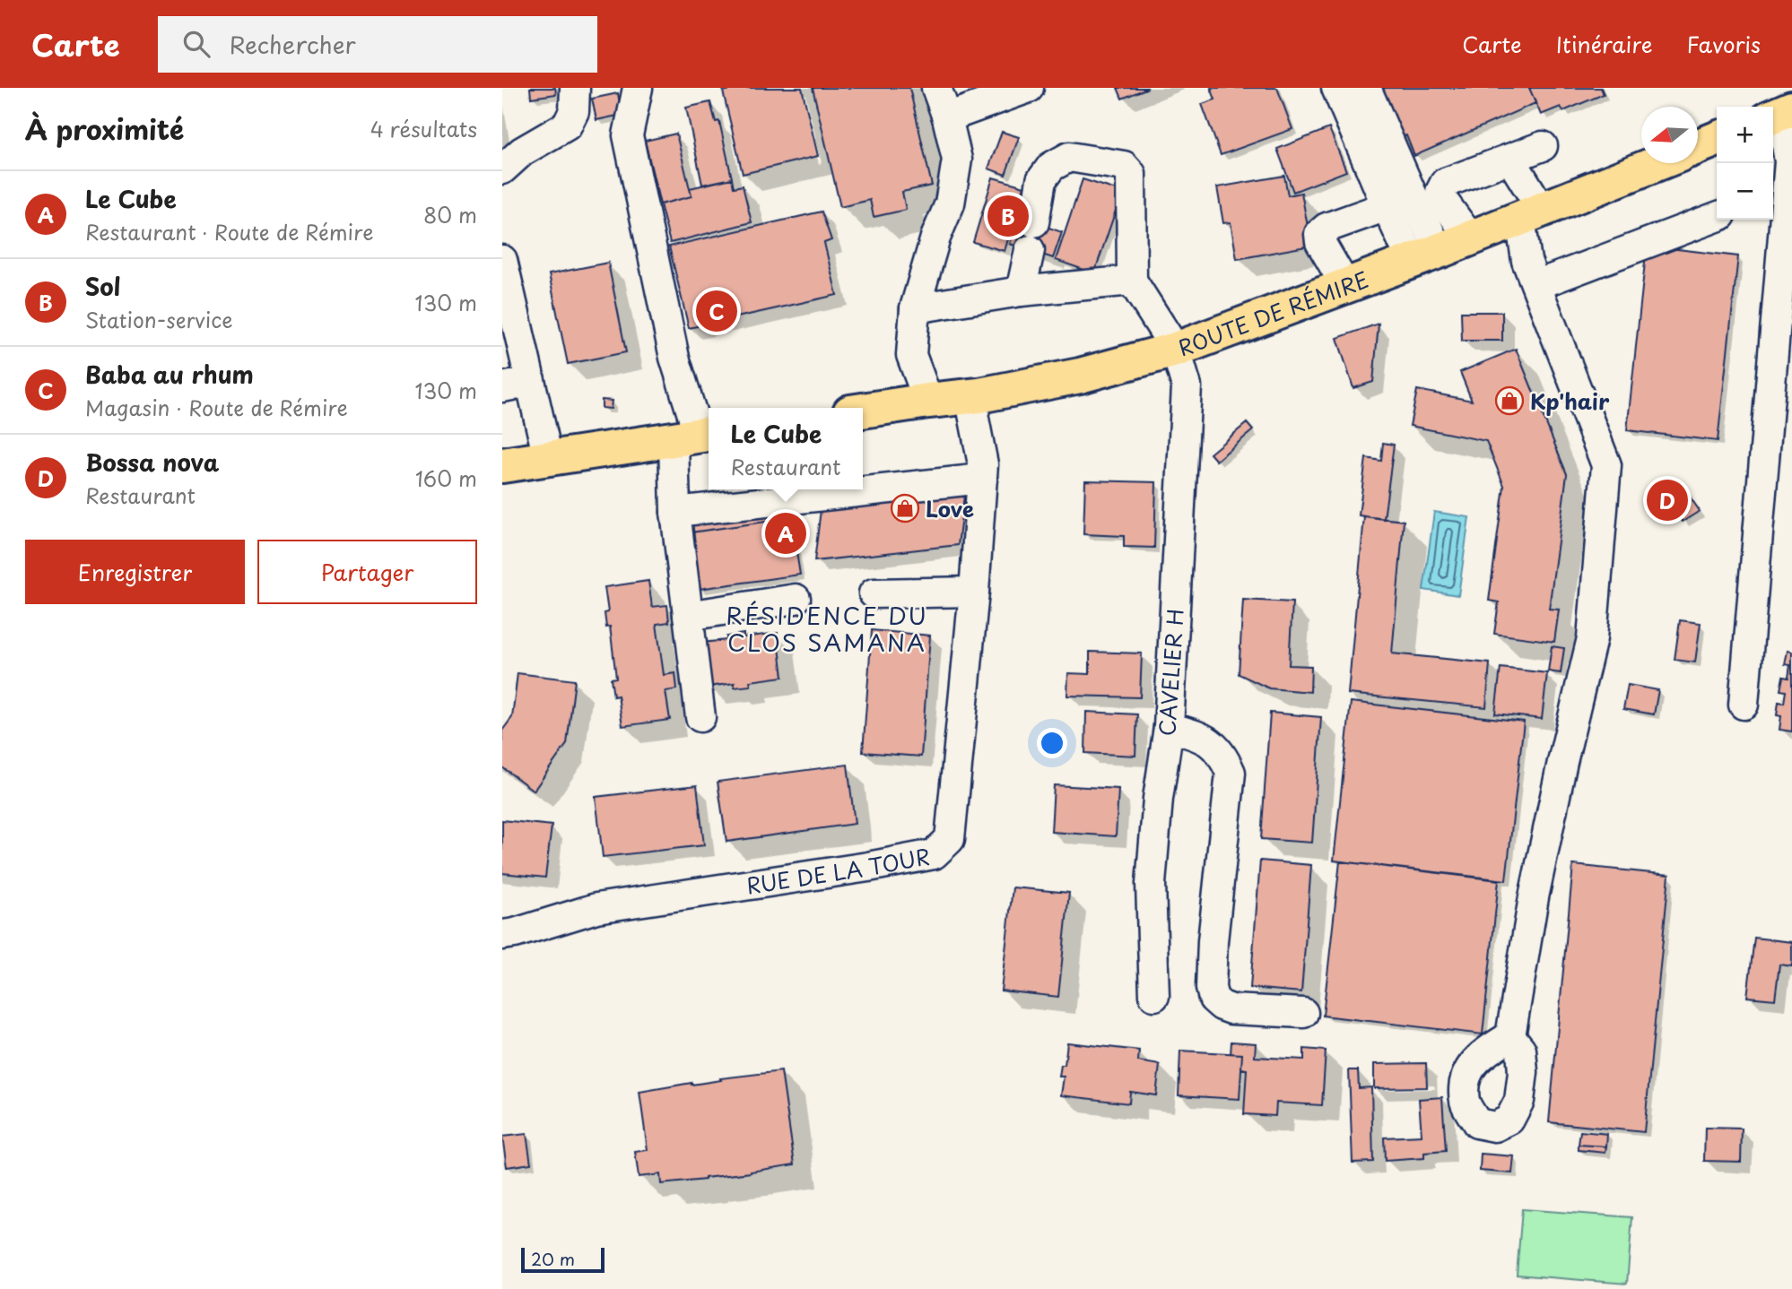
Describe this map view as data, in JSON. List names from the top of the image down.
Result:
{
  "streets": {
    "main road": ["ROUTE DE RÉMIRE"],
    "street": ["CAVELIER H", "RUE DE LA TOUR"]
  },
  "crossings": [
    ["ROUTE DE RÉMIRE", "CAVELIER H"],
    ["ROUTE DE RÉMIRE", "RUE DE LA TOUR"]
  ],
  "districts": ["RÉSIDENCE DU CLOS SAMANA"],
  "places": {
    "shop": ["Kp'hair", "Love"]
  },
  "scale_bar": "20 m",
  "north": "left",
  "page": {
    "header": "Carte",
    "search": "Rechercher",
    "nav": ["Carte", "Itinéraire", "Favoris"],
    "heading": ["À proximité", "4 résultats"],
    "map_buttons": ["+", "−"],
    "list": [
      {
        "mark": "A",
        "name": "Le Cube",
        "note": "Restaurant · Route de Rémire",
        "value": "80 m"
      },
      {
        "mark": "B",
        "name": "Sol",
        "note": "Station-service",
        "value": "130 m"
      },
      {
        "mark": "C",
        "name": "Baba au rhum",
        "note": "Magasin · Route de Rémire",
        "value": "130 m"
      },
      {
        "mark": "D",
        "name": "Bossa nova",
        "note": "Restaurant",
        "value": "160 m"
      }
    ],
    "pins": [
      "B",
      "C",
      "D",
      "A"
    ],
    "popup": ["Le Cube", "Restaurant"],
    "buttons": ["Enregistrer", "Partager"],
    "scale": "20 m"
  }
}
